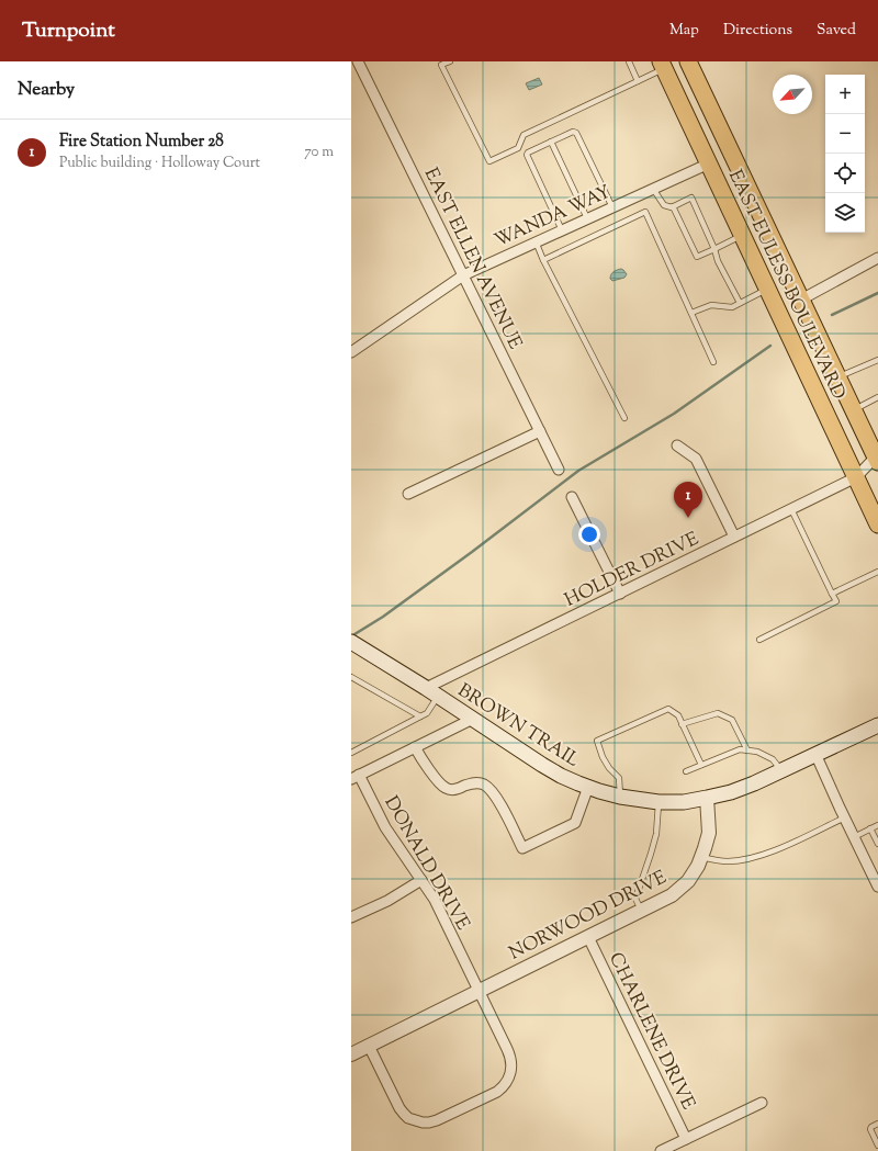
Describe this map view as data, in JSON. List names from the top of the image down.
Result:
{
  "streets": {
    "main road": ["EAST EULESS BOULEVARD", "BROWN TRAIL"],
    "street": [
      "WANDA WAY",
      "EAST ELLEN AVENUE",
      "HOLDER DRIVE",
      "DONALD DRIVE",
      "NORWOOD DRIVE",
      "CHARLENE DRIVE"
    ]
  },
  "crossings": [
    ["WANDA WAY", "EAST ELLEN AVENUE"],
    ["WANDA WAY", "EAST EULESS BOULEVARD"],
    ["EAST EULESS BOULEVARD", "HOLDER DRIVE"],
    ["HOLDER DRIVE", "BROWN TRAIL"],
    ["BROWN TRAIL", "NORWOOD DRIVE"],
    ["DONALD DRIVE", "NORWOOD DRIVE"],
    ["NORWOOD DRIVE", "CHARLENE DRIVE"]
  ],
  "north": "bottom left",
  "page": {
    "header": "Turnpoint",
    "nav": ["Map", "Directions", "Saved"],
    "heading": "Nearby",
    "map_buttons": ["+", "−"],
    "list": [
      {
        "mark": "1",
        "name": "Fire Station Number 28",
        "note": "Public building · Holloway Court",
        "value": "70 m"
      }
    ],
    "pins": "1"
  }
}
